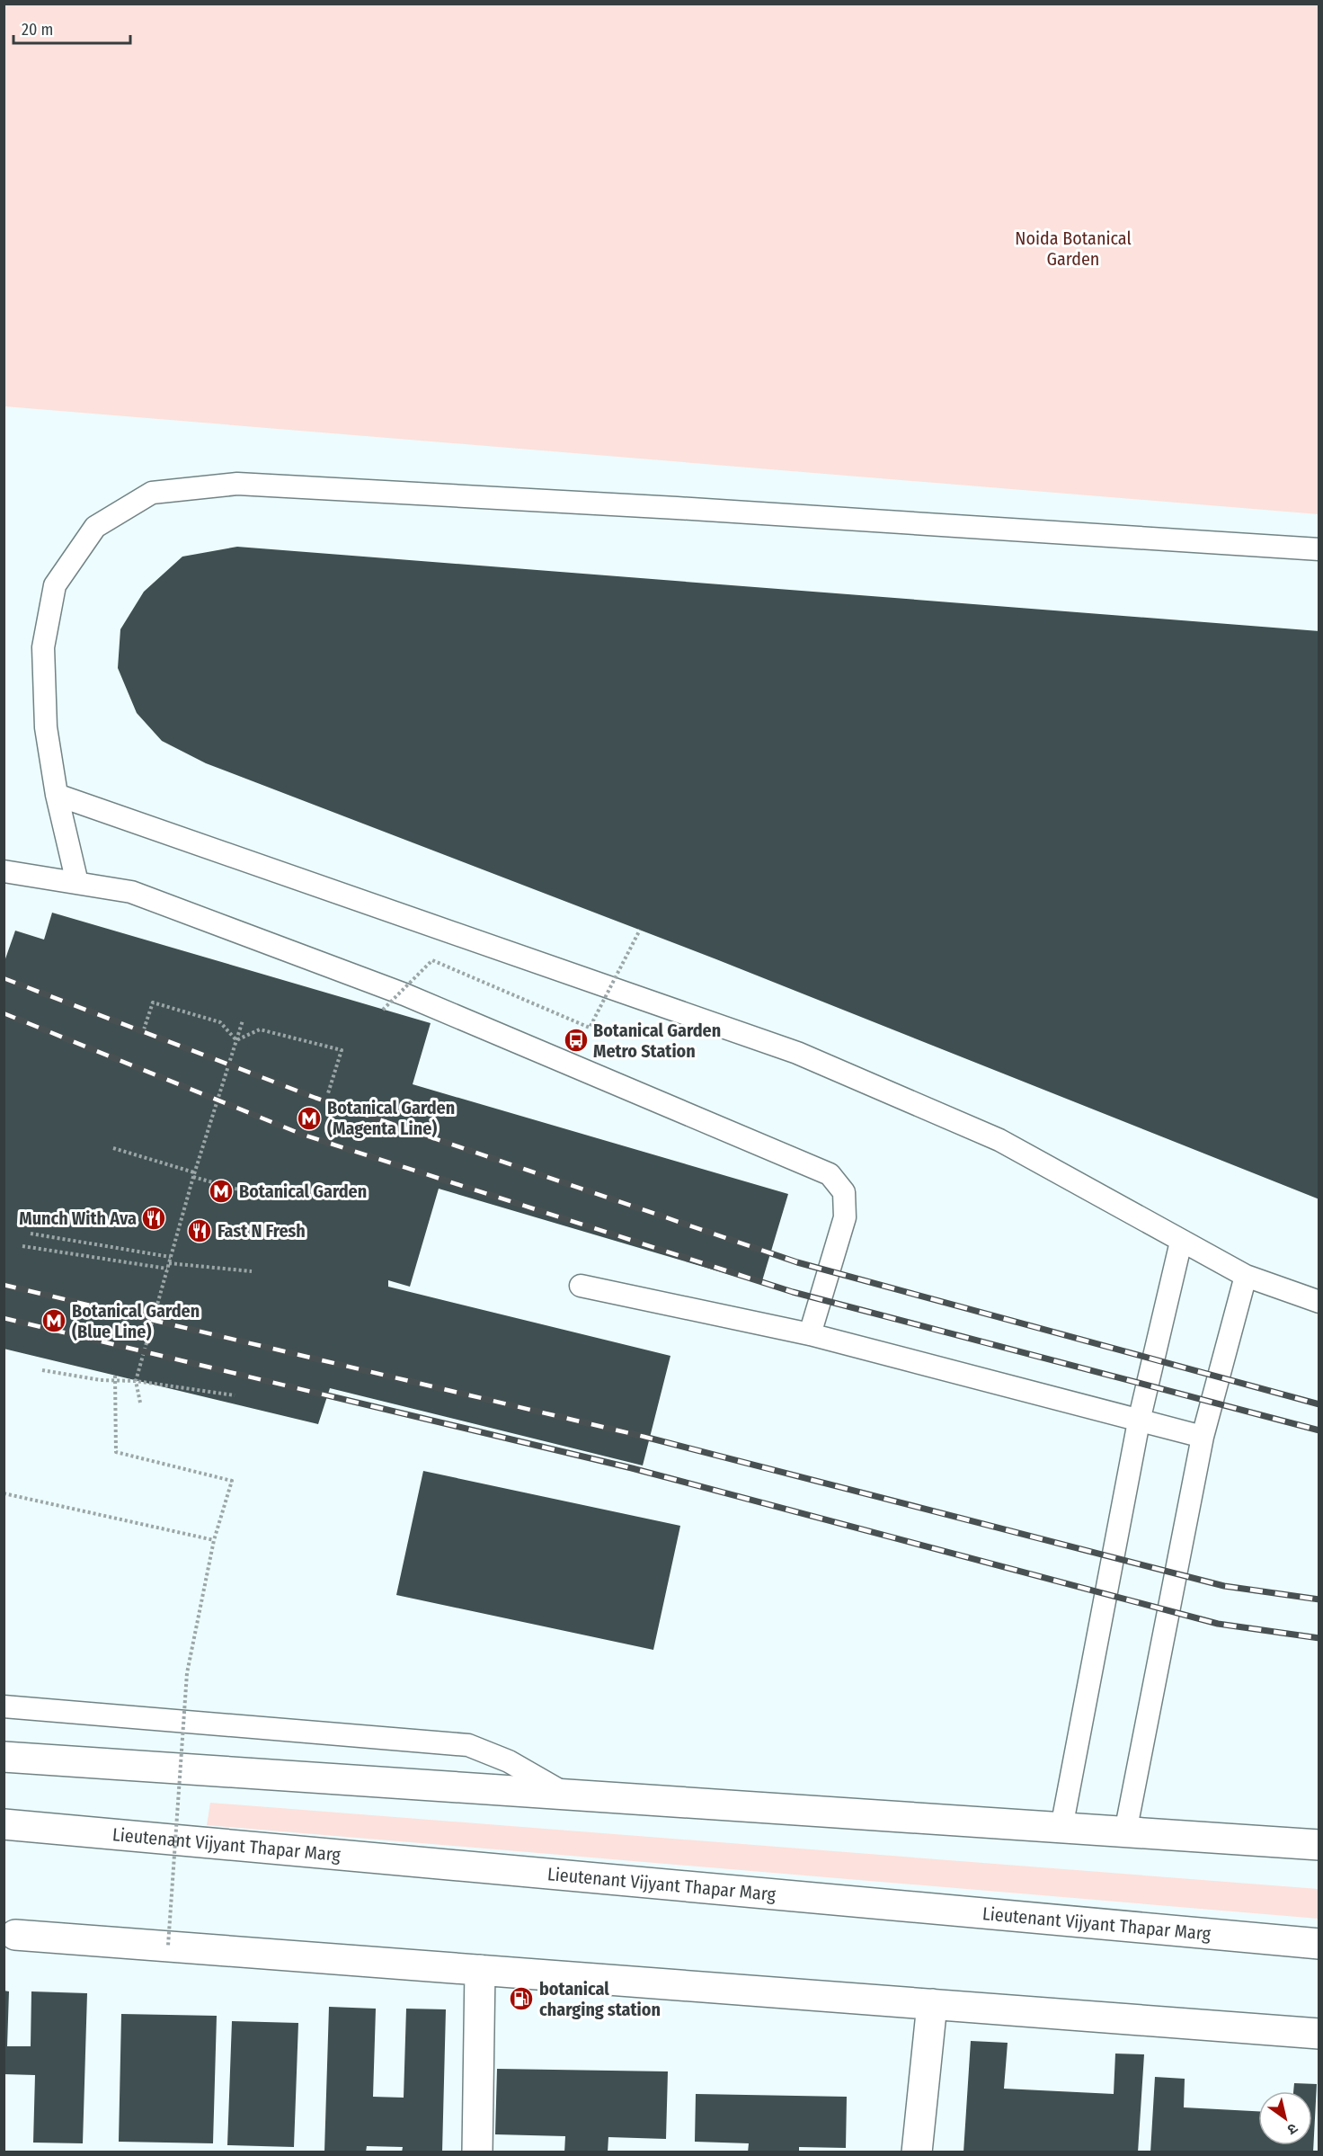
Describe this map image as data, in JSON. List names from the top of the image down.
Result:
{
  "streets": {
    "main road": ["Lieutenant Vijyant Thapar Marg"]
  },
  "parks": ["Noida Botanical Garden"],
  "places": {
    "bus stop": ["Botanical Garden Metro Station"],
    "metro station": ["Botanical Garden (Magenta Line)", "Botanical Garden", "Botanical Garden (Blue Line)"],
    "restaurant": ["Munch With Ava", "Fast N Fresh"],
    "fuel station": ["botanical charging station"]
  },
  "scale_bar": "20 m",
  "north": "bottom right"
}
